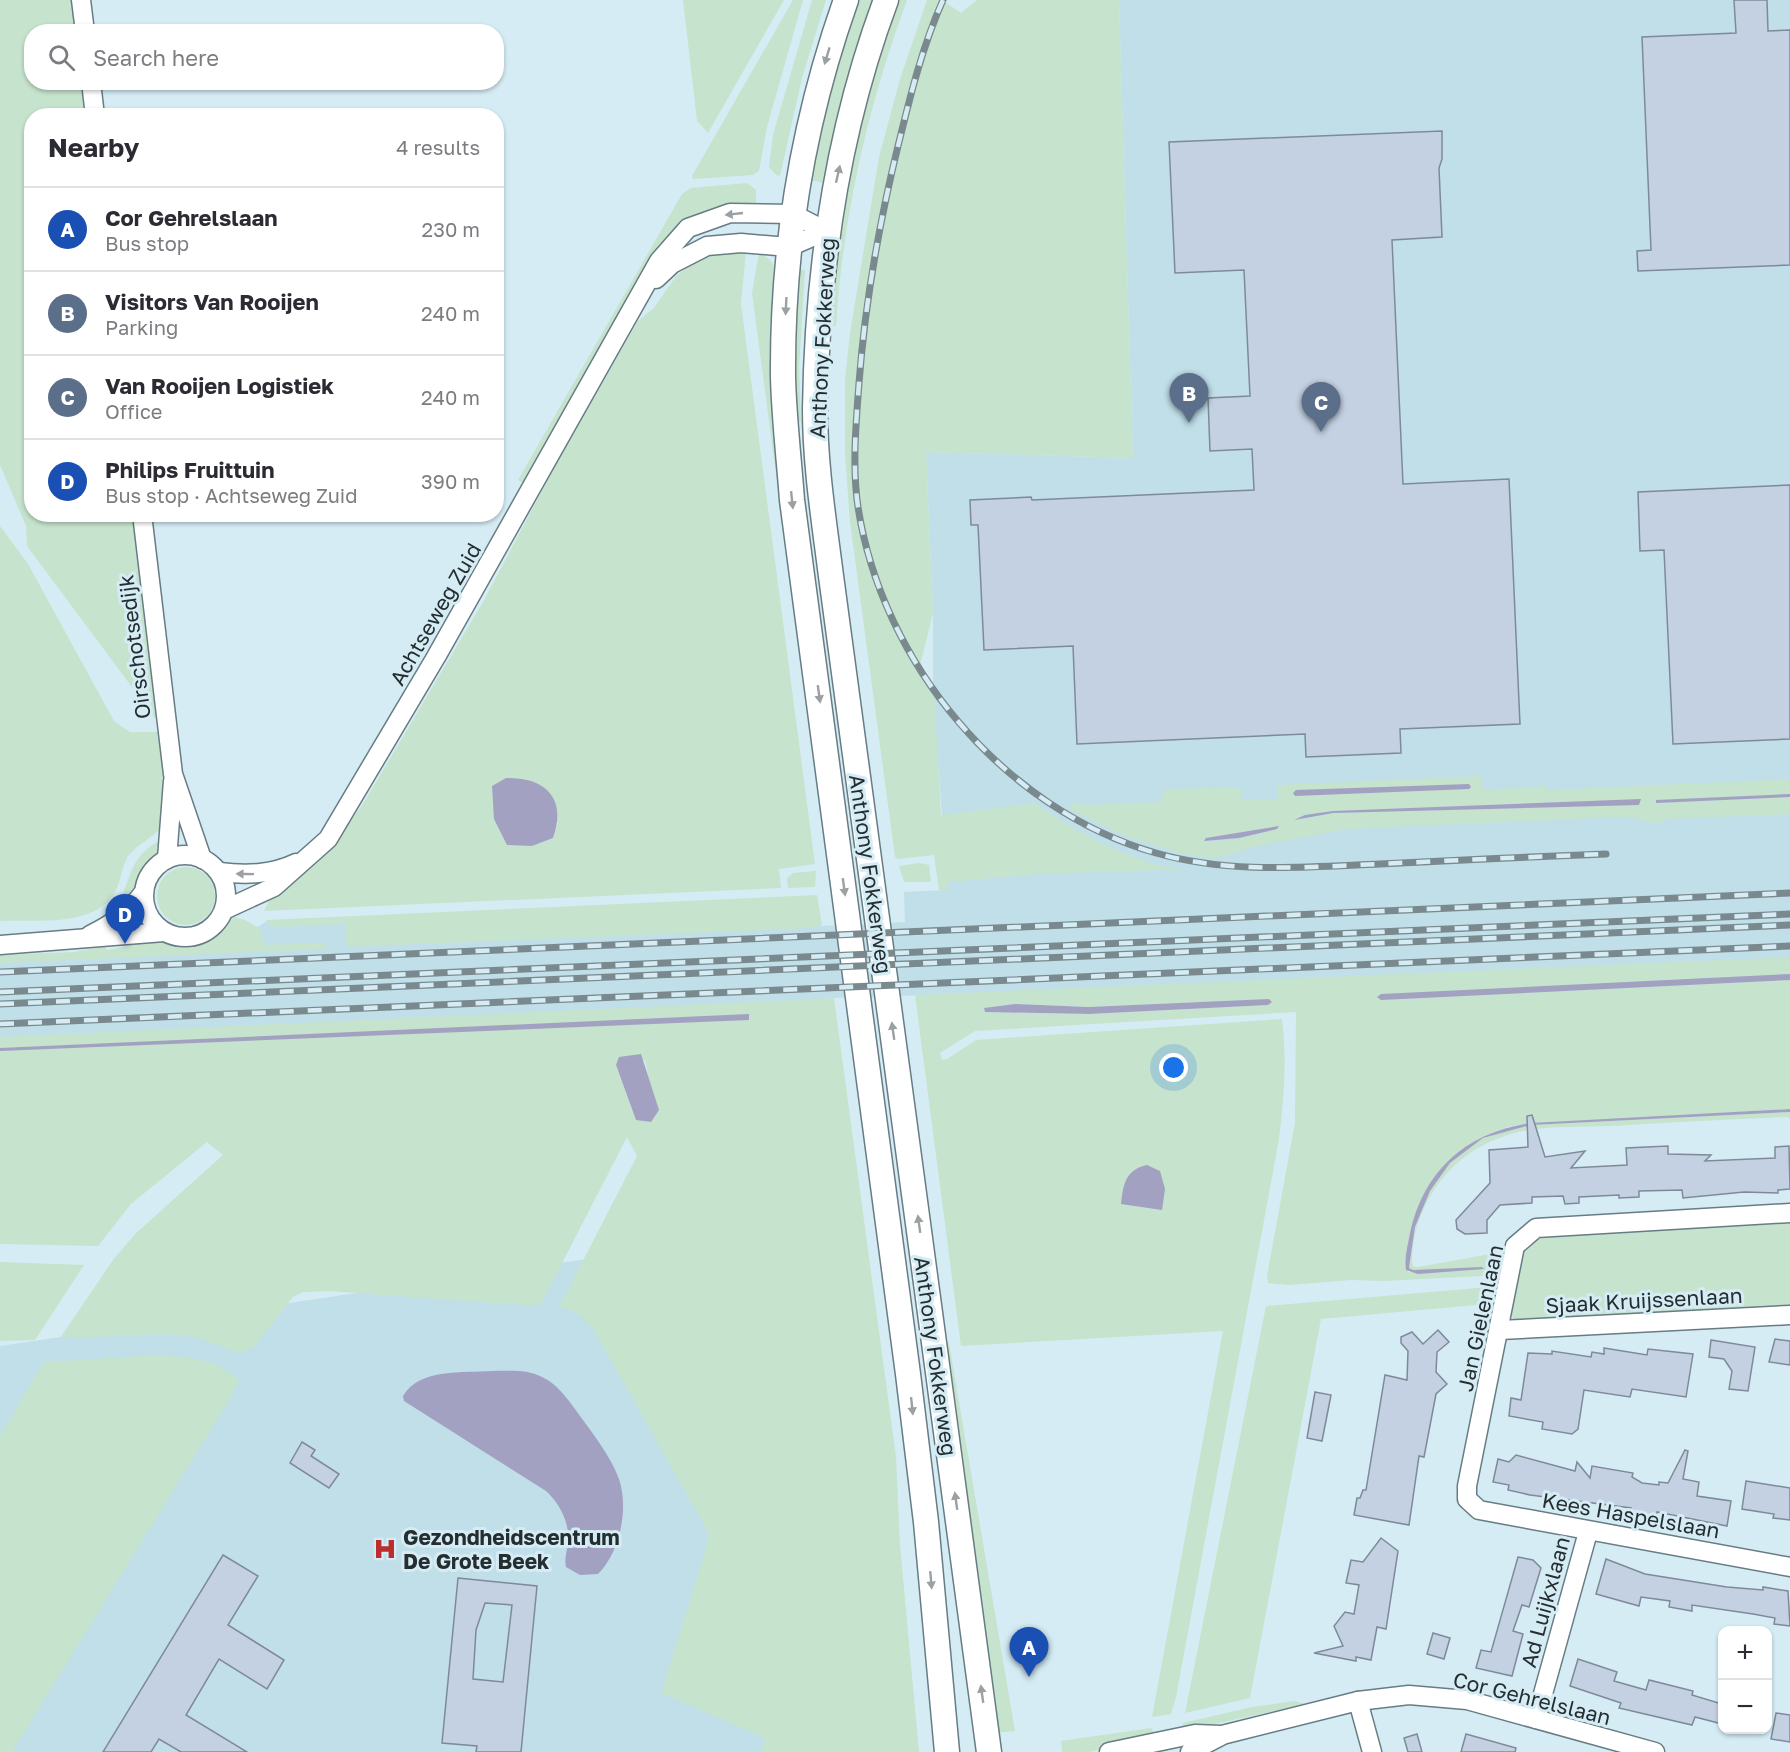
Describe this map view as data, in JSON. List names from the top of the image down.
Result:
{
  "streets": {
    "main road": ["Anthony Fokkerweg"],
    "street": [
      "Achtseweg Zuid",
      "Oirschotsedijk",
      "Sjaak Kruijssenlaan",
      "Jan Gielenlaan",
      "Kees Haspelslaan",
      "Ad Luijkxlaan",
      "Cor Gehrelslaan"
    ]
  },
  "crossings": [
    ["Anthony Fokkerweg", "Achtseweg Zuid"],
    ["Achtseweg Zuid", "Oirschotsedijk"],
    ["Sjaak Kruijssenlaan", "Jan Gielenlaan"],
    ["Jan Gielenlaan", "Kees Haspelslaan"],
    ["Kees Haspelslaan", "Ad Luijkxlaan"],
    ["Ad Luijkxlaan", "Cor Gehrelslaan"]
  ],
  "places": {
    "hospital": ["Gezondheidscentrum De Grote Beek"]
  },
  "page": {
    "search": "Search here",
    "heading": ["Nearby", "4 results"],
    "list": [
      {
        "mark": "A",
        "name": "Cor Gehrelslaan",
        "note": "Bus stop",
        "value": "230 m"
      },
      {
        "mark": "B",
        "name": "Visitors Van Rooijen",
        "note": "Parking",
        "value": "240 m"
      },
      {
        "mark": "C",
        "name": "Van Rooijen Logistiek",
        "note": "Office",
        "value": "240 m"
      },
      {
        "mark": "D",
        "name": "Philips Fruittuin",
        "note": "Bus stop · Achtseweg Zuid",
        "value": "390 m"
      }
    ],
    "pins": [
      "B",
      "C",
      "D",
      "A"
    ],
    "map_buttons": ["+", "−"]
  }
}
